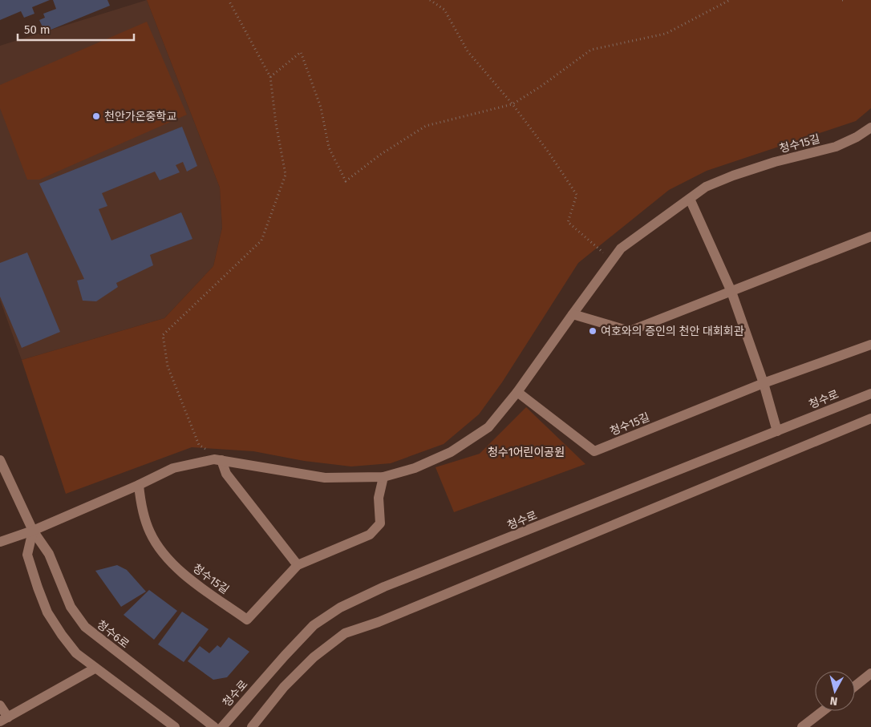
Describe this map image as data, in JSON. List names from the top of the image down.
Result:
{
  "streets": {
    "street": ["청수15길", "청수로", "청수6로"]
  },
  "crossings": [
    ["청수15길", "청수6로"]
  ],
  "parks": ["청수1어린이공원"],
  "places": ["천안가온중학교", "여호와의 증인의 천안 대회회관"],
  "scale_bar": "50 m",
  "north": "bottom"
}
